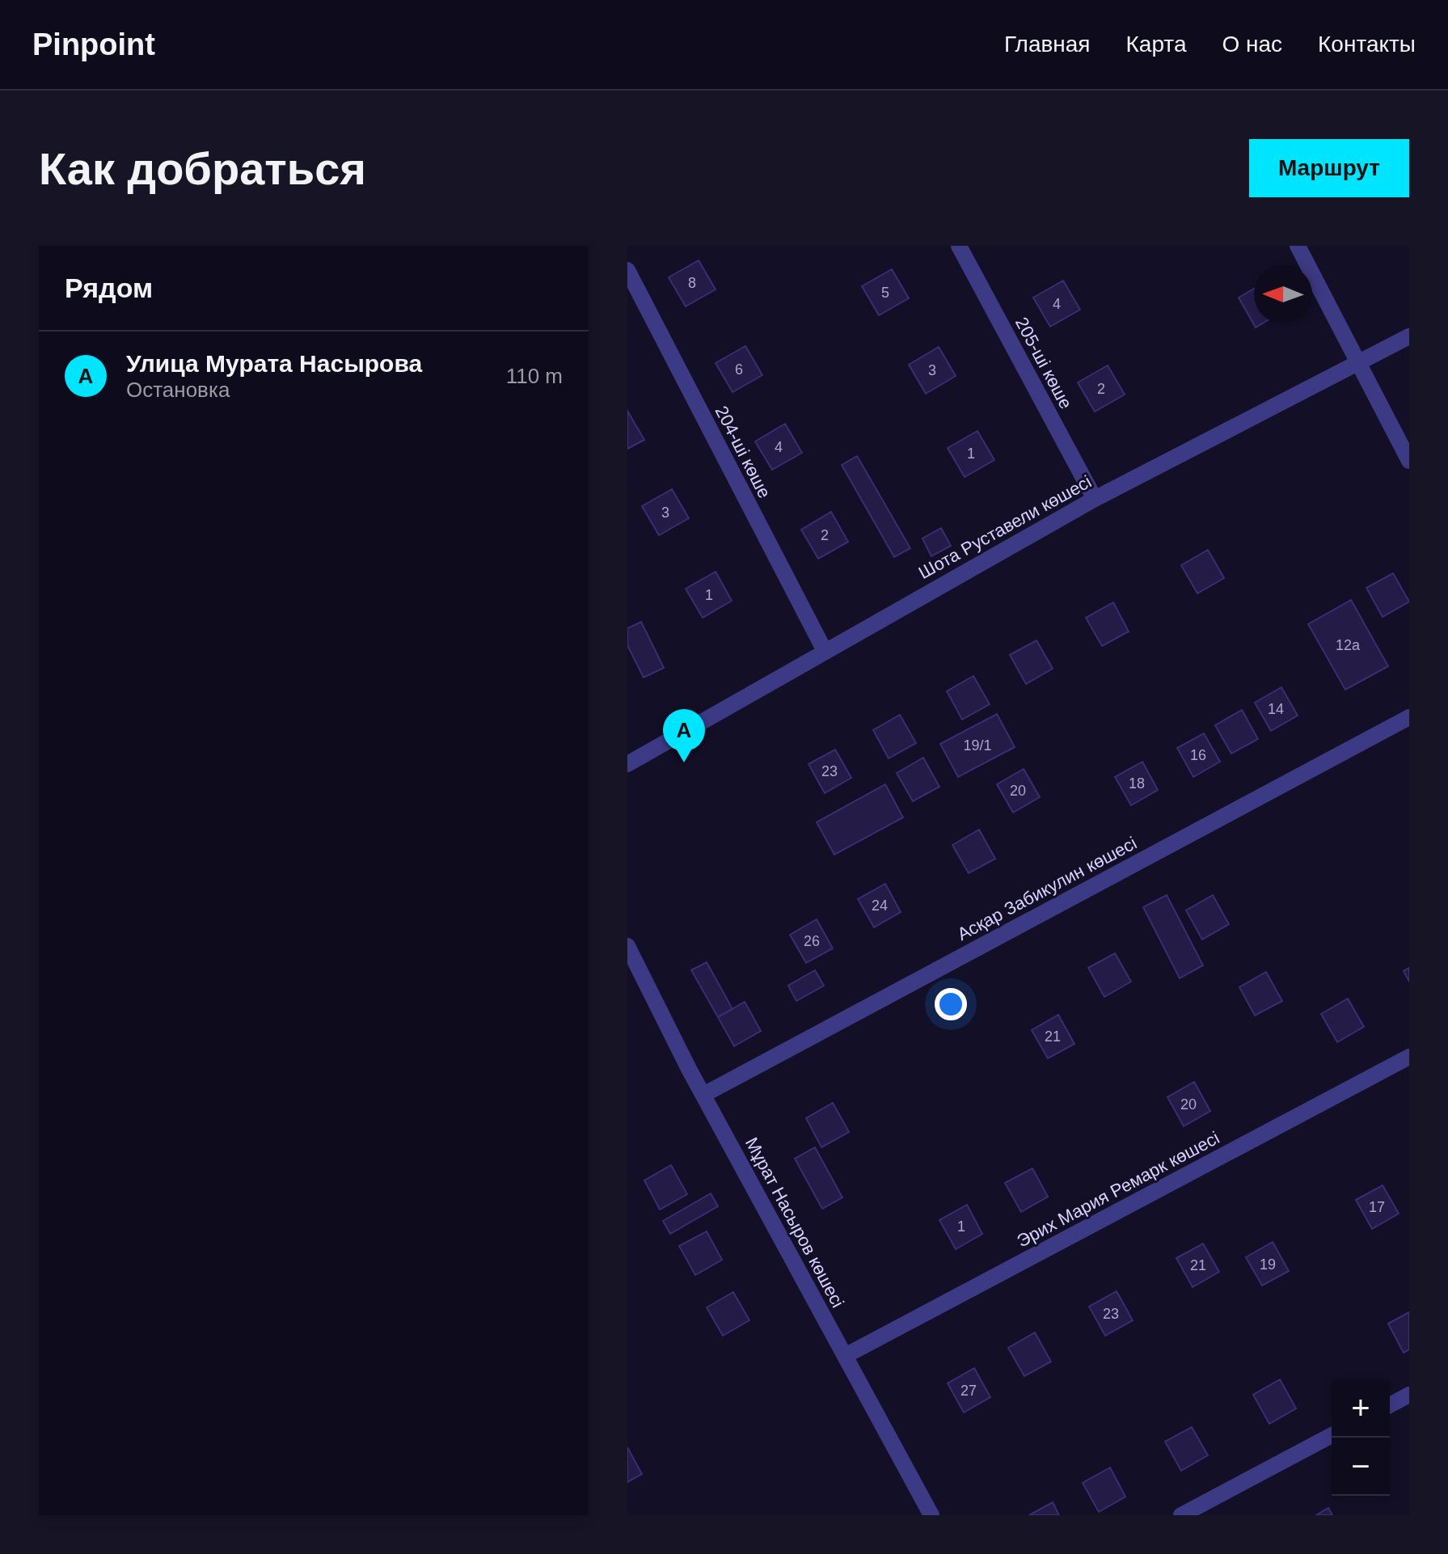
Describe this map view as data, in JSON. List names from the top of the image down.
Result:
{
  "streets": {
    "street": [
      "205-ші көше",
      "204-ші көше",
      "Шота Руставели көшесі",
      "Асқар Забикулин көшесі",
      "Эрих Мария Ремарк көшесі",
      "Мұрат Насыров көшесі"
    ]
  },
  "crossings": [
    ["205-ші көше", "Шота Руставели көшесі"],
    ["204-ші көше", "Шота Руставели көшесі"],
    ["Асқар Забикулин көшесі", "Мұрат Насыров көшесі"],
    ["Эрих Мария Ремарк көшесі", "Мұрат Насыров көшесі"]
  ],
  "house_numbers": [
    "8",
    "5",
    "4",
    "6",
    "3",
    "2",
    "4",
    "1",
    "3",
    "2",
    "1",
    "12а",
    "14",
    "19/1",
    "16",
    "23",
    "18",
    "20",
    "24",
    "26",
    "21",
    "20",
    "17",
    "1",
    "19",
    "21",
    "23",
    "27"
  ],
  "north": "left",
  "page": {
    "header": "Pinpoint",
    "nav": [
      "Главная",
      "Карта",
      "О нас",
      "Контакты"
    ],
    "buttons": "Маршрут",
    "title": "Как добраться",
    "heading": "Рядом",
    "list": [
      {
        "mark": "A",
        "name": "Улица Мурата Насырова",
        "note": "Остановка",
        "value": "110 m"
      }
    ],
    "pins": "A",
    "map_buttons": ["+", "−"]
  }
}
